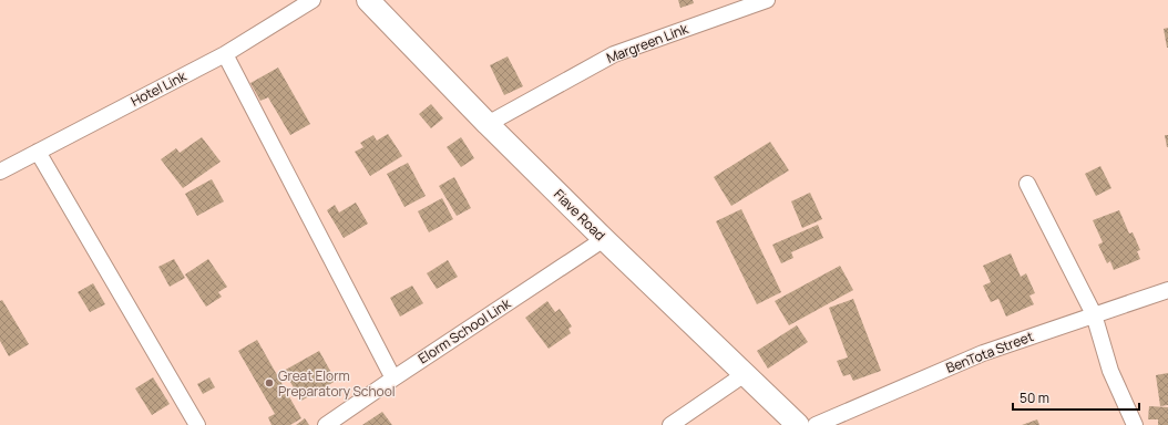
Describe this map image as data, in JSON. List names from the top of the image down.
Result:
{
  "streets": {
    "street": [
      "Margreen Link",
      "Hotel Link",
      "Fiave Road",
      "Elorm School Link",
      "BenTota Street"
    ]
  },
  "crossings": [
    ["Margreen Link", "Fiave Road"],
    ["Fiave Road", "Elorm School Link"]
  ],
  "places": ["Great Elorm Preparatory School"],
  "scale_bar": "50 m"
}
